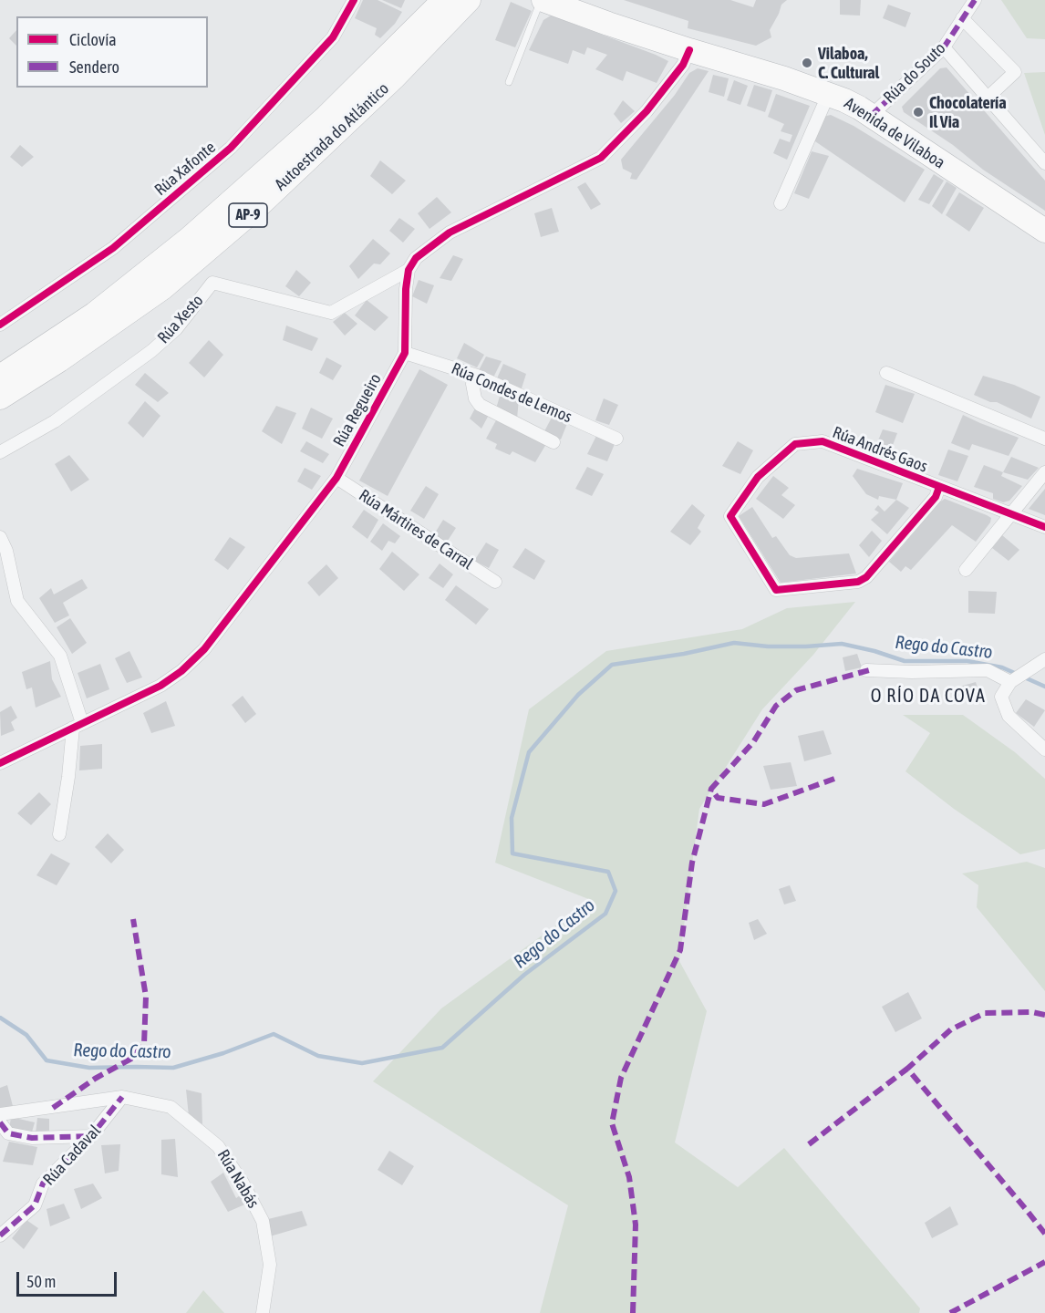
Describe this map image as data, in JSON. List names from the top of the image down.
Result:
{
  "streets": {
    "highway": ["Avenida de Vilaboa", "Autoestrada do Atlántico", "AP-9"],
    "street": [
      "Rúa do Souto",
      "Rúa Xafonte",
      "Rúa Xesto",
      "Rúa Condes de Lemos",
      "Rúa Regueiro",
      "Rúa Andrés Gaos",
      "Rúa Mártires de Carral",
      "Rúa Cadaval",
      "Rúa Nabás"
    ]
  },
  "crossings": [
    ["Rúa do Souto", "Avenida de Vilaboa"],
    ["Rúa Xesto", "Rúa Regueiro"],
    ["Rúa Condes de Lemos", "Rúa Regueiro"],
    ["Rúa Regueiro", "Rúa Mártires de Carral"],
    ["Rúa Cadaval", "Rúa Nabás"]
  ],
  "districts": ["O RÍO DA COVA"],
  "water": ["Rego do Castro"],
  "places": ["Vilaboa, C. Cultural", "Chocolatería Il Via"],
  "legend": ["Ciclovía", "Sendero"],
  "scale_bar": "50 m"
}
